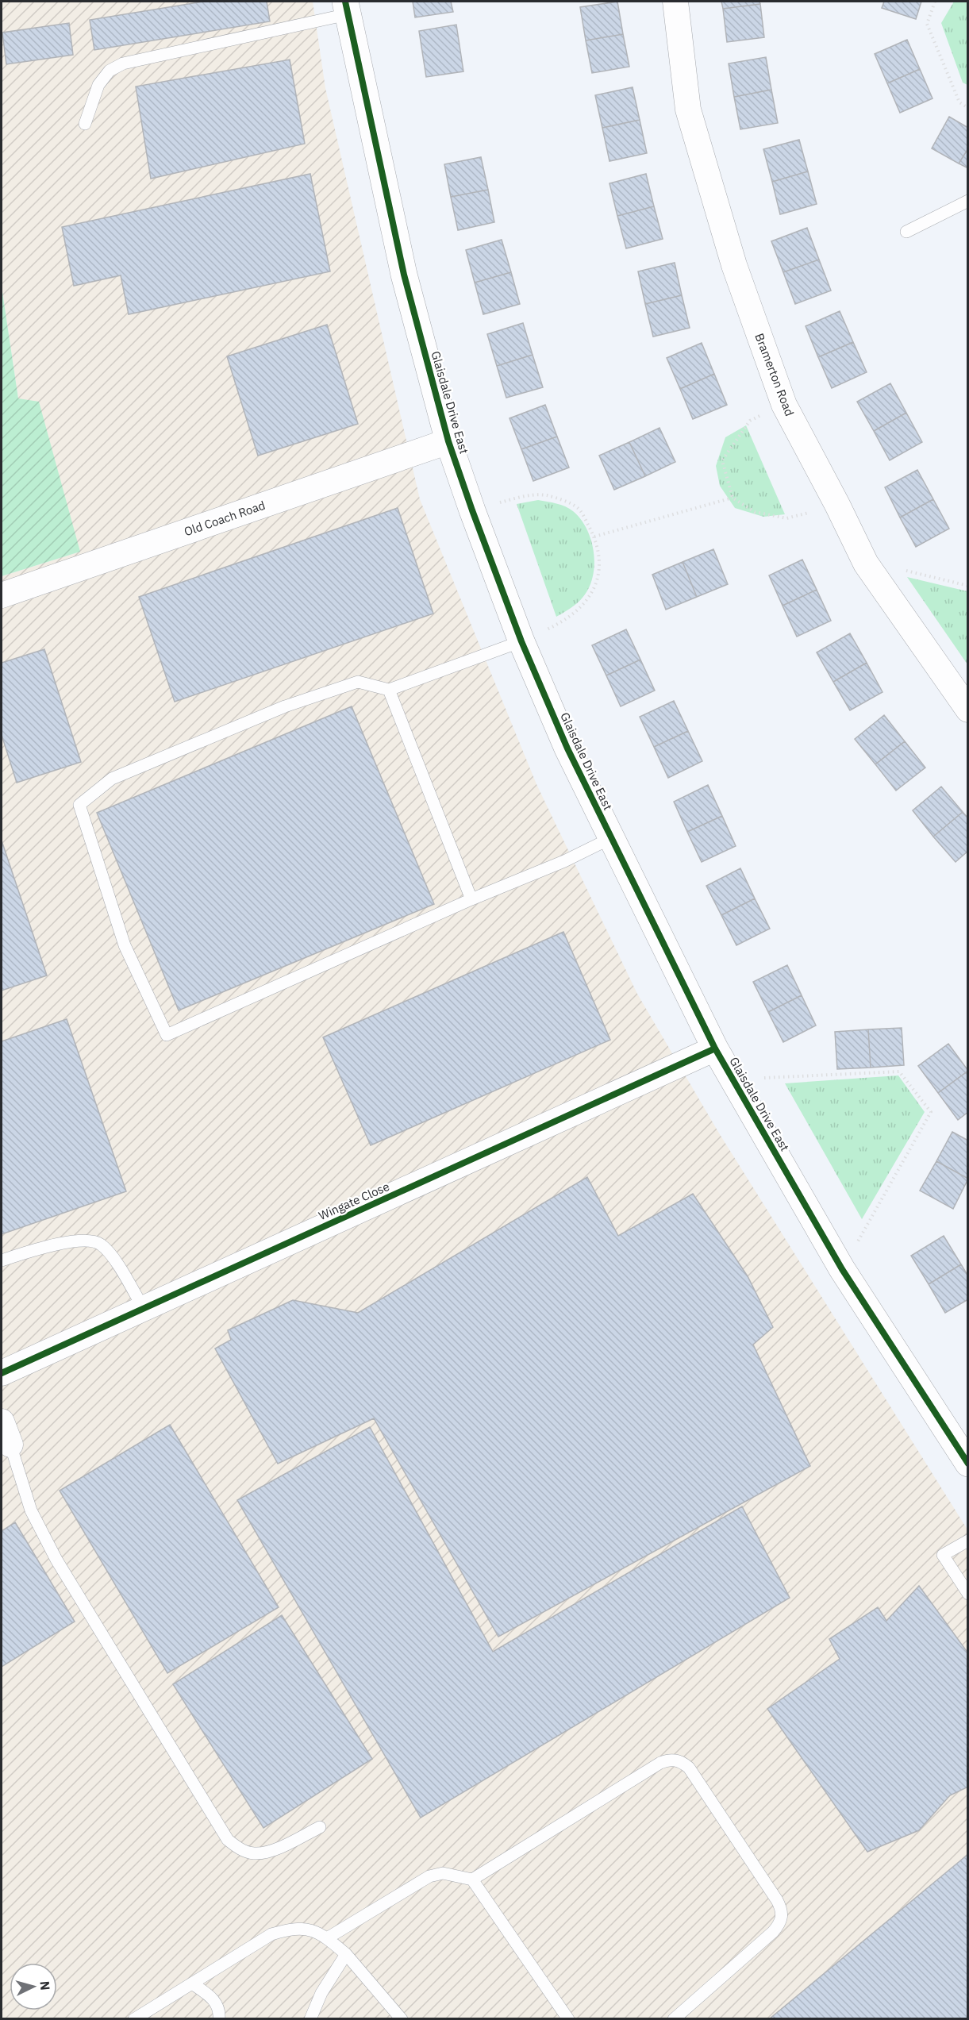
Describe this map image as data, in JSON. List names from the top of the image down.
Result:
{
  "streets": {
    "street": [
      "Bramerton Road",
      "Glaisdale Drive East",
      "Old Coach Road",
      "Wingate Close"
    ]
  },
  "crossings": [
    ["Glaisdale Drive East", "Old Coach Road"],
    ["Glaisdale Drive East", "Wingate Close"]
  ],
  "north": "right"
}
